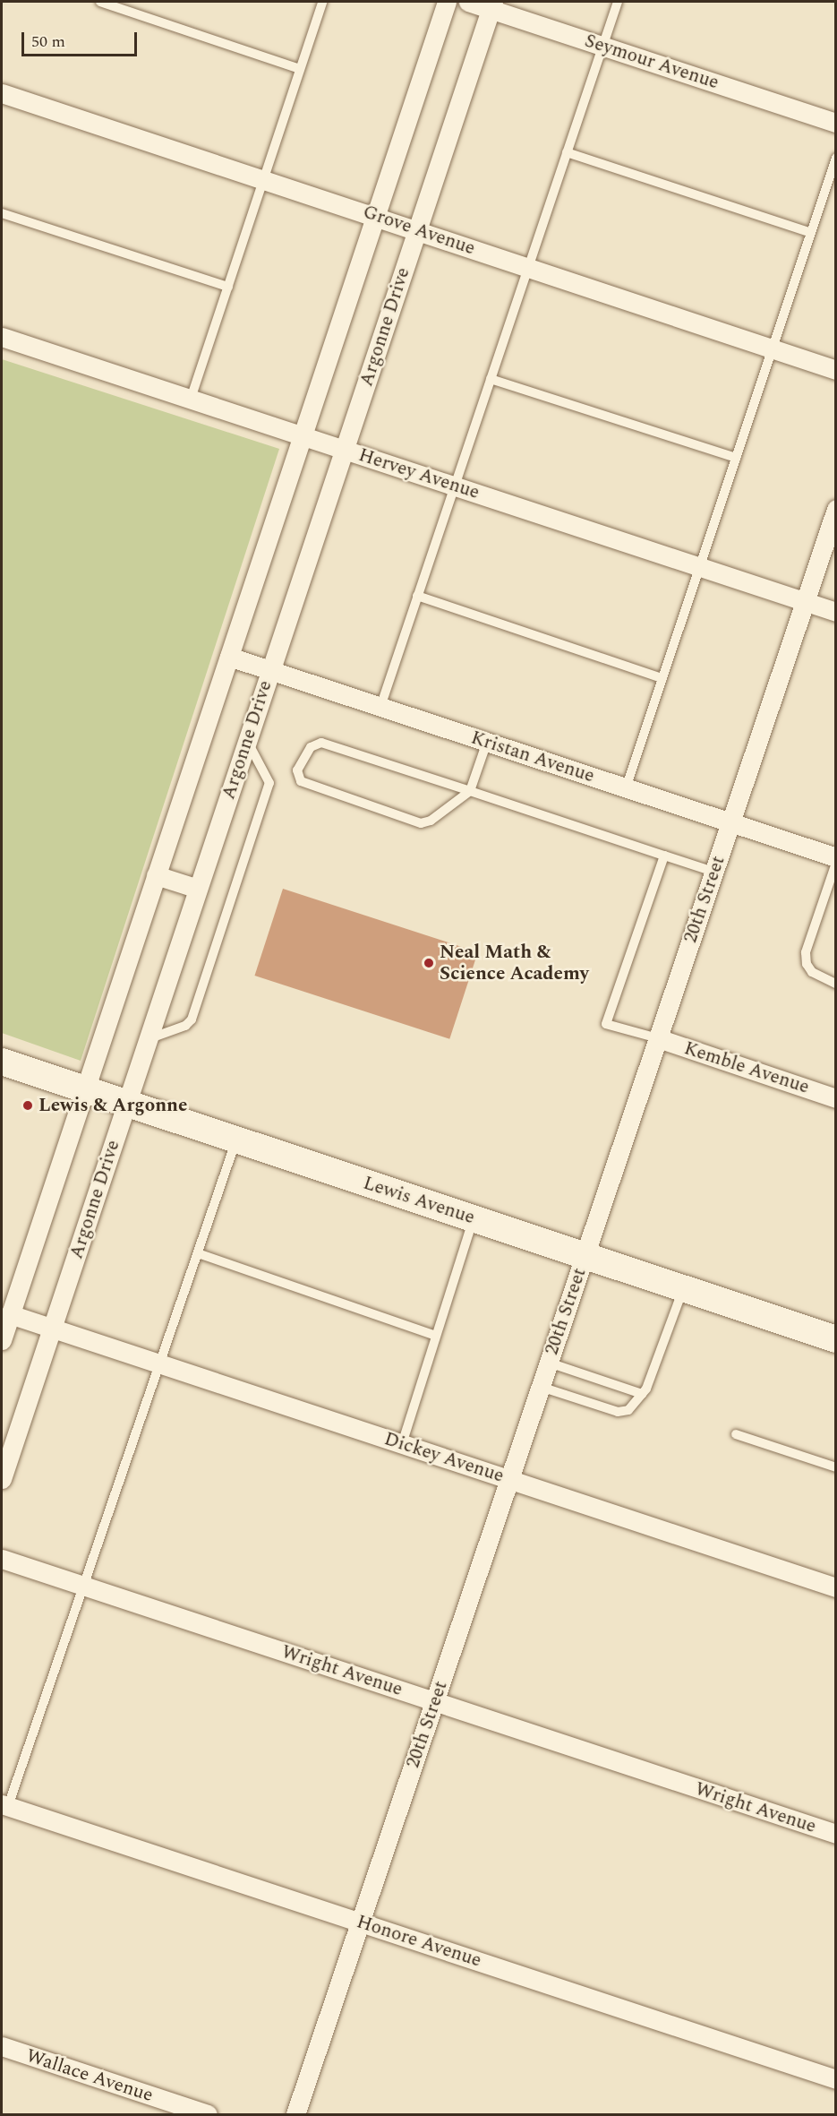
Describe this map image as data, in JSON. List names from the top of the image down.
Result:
{
  "streets": {
    "main road": ["Lewis Avenue"],
    "street": [
      "Seymour Avenue",
      "Grove Avenue",
      "Argonne Drive",
      "Hervey Avenue",
      "Kristan Avenue",
      "20th Street",
      "Kemble Avenue",
      "Dickey Avenue",
      "Wright Avenue",
      "Honore Avenue",
      "Wallace Avenue"
    ]
  },
  "crossings": [
    ["Seymour Avenue", "Argonne Drive"],
    ["Grove Avenue", "Argonne Drive"],
    ["Argonne Drive", "Hervey Avenue"],
    ["Argonne Drive", "Kristan Avenue"],
    ["Argonne Drive", "Lewis Avenue"],
    ["Argonne Drive", "Dickey Avenue"],
    ["Hervey Avenue", "20th Street"],
    ["Kristan Avenue", "20th Street"],
    ["20th Street", "Kemble Avenue"],
    ["20th Street", "Lewis Avenue"],
    ["20th Street", "Dickey Avenue"],
    ["20th Street", "Wright Avenue"],
    ["20th Street", "Honore Avenue"]
  ],
  "places": ["Neal Math & Science Academy", "Lewis & Argonne"],
  "scale_bar": "50 m"
}
